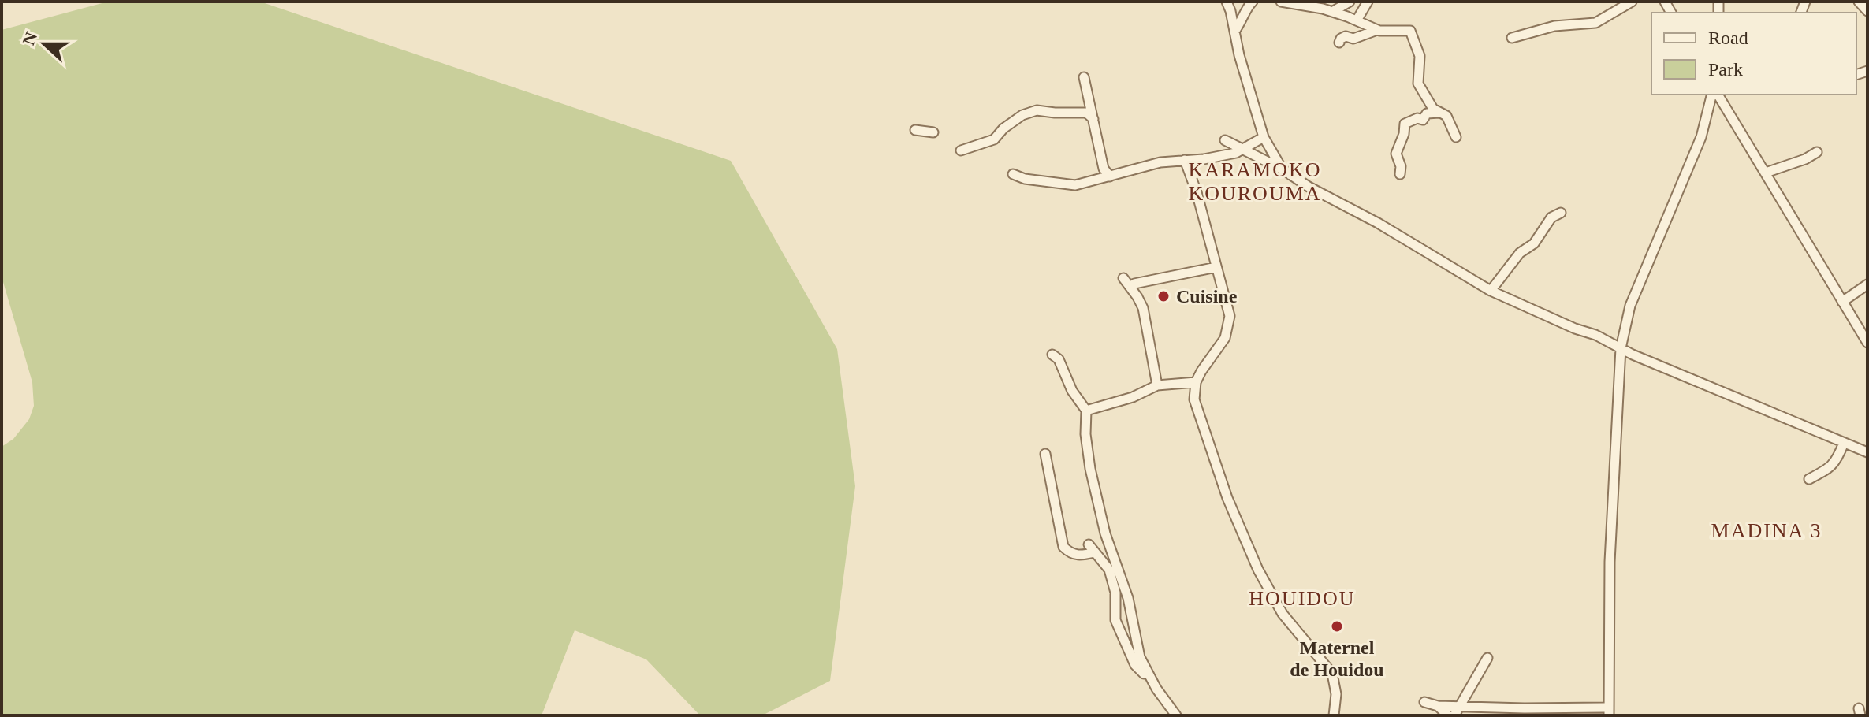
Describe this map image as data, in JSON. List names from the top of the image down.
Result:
{
  "districts": ["KARAMOKO KOUROUMA", "MADINA 3", "HOUIDOU"],
  "places": ["Cuisine", "Maternel de Houidou"],
  "legend": ["Road", "Park"],
  "north": "left"
}
